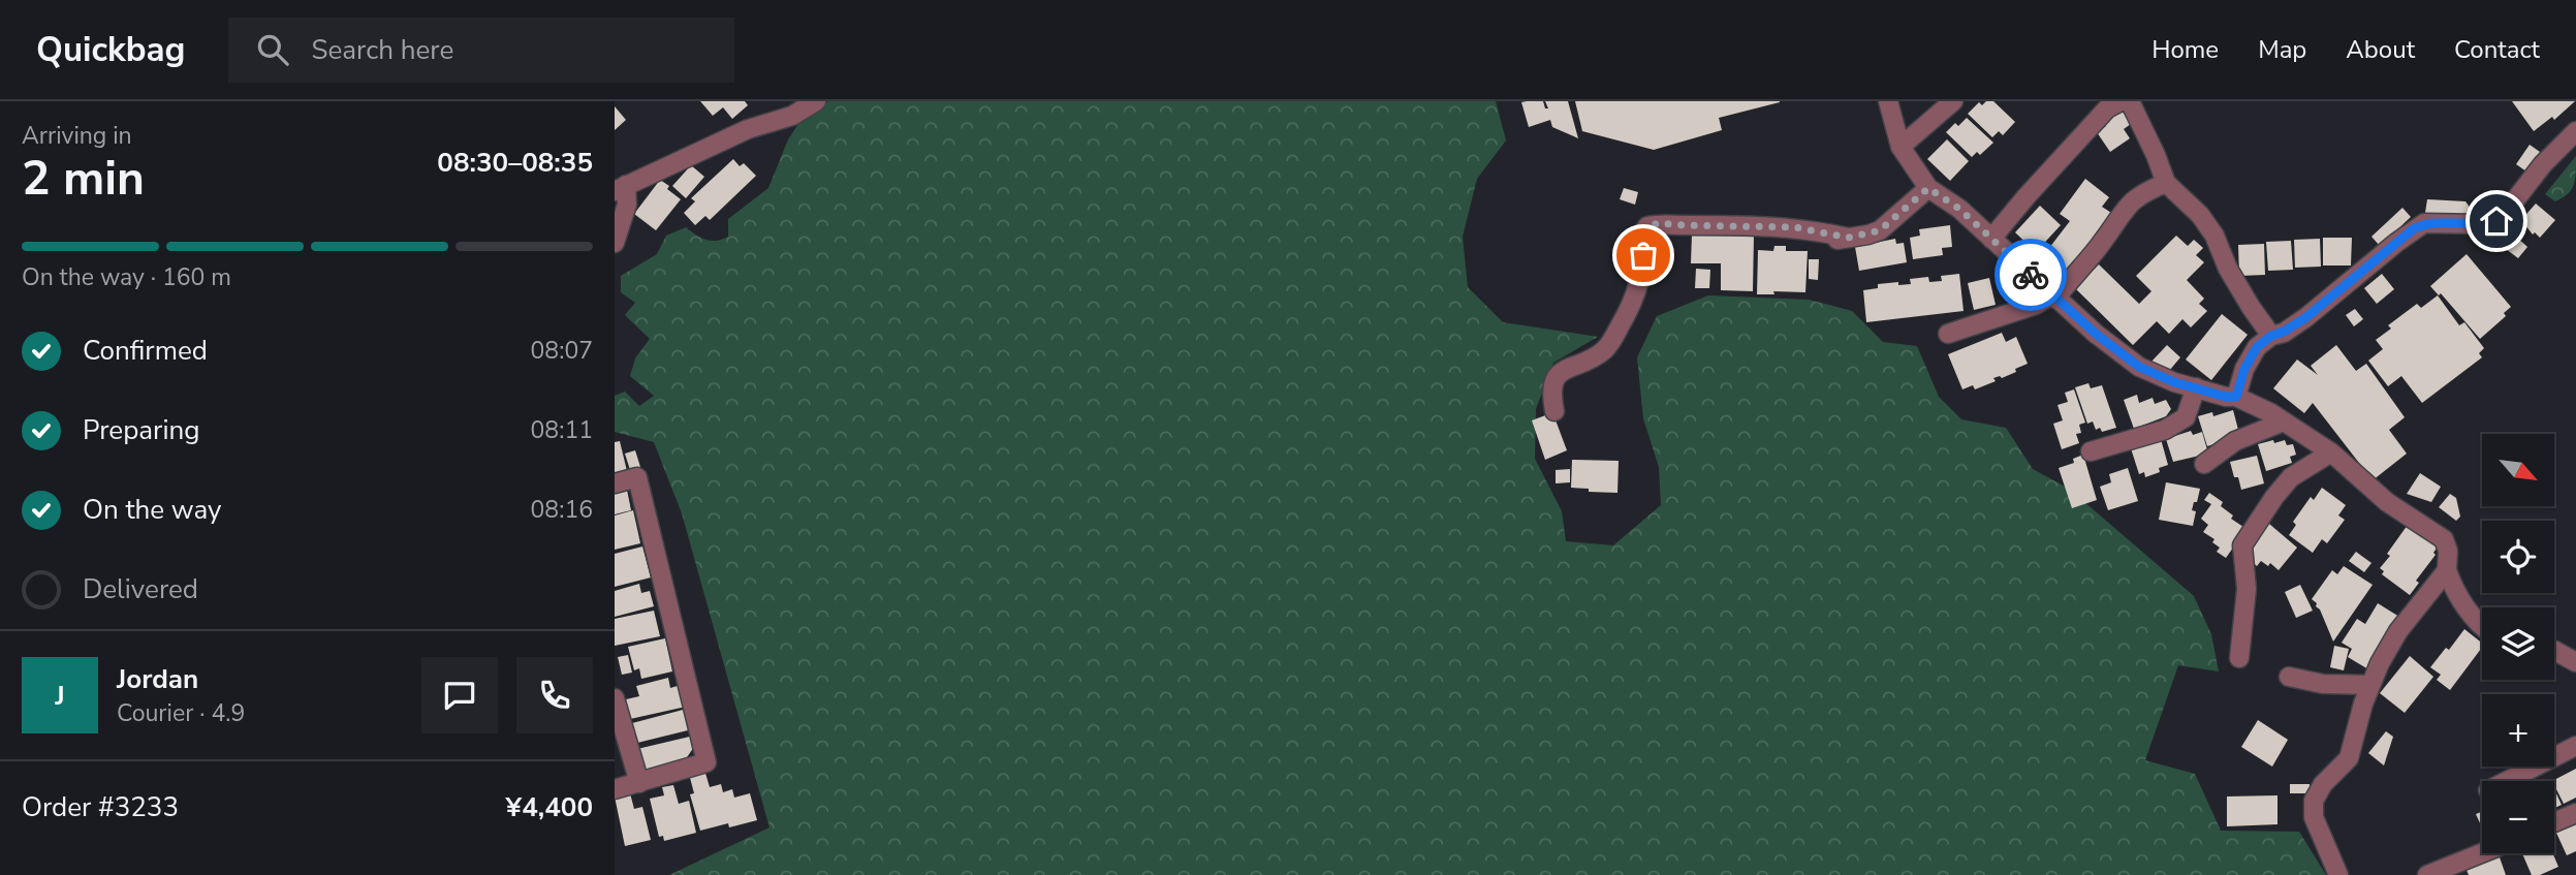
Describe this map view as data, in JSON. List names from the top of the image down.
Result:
{
  "north": "bottom right",
  "page": {
    "header": "Quickbag",
    "search": "Search here",
    "nav": [
      "Home",
      "Map",
      "About",
      "Contact"
    ],
    "heading": ["2 min", "Arriving in", "08:30–08:35"],
    "panel": [
      "Jordan",
      "Courier · 4.9",
      "Order #3233",
      "¥4,400"
    ],
    "bar": "On the way · 160 m",
    "list": [
      ["Confirmed", "08:07"],
      ["Preparing", "08:11"],
      ["On the way", "08:16"],
      "Delivered"
    ],
    "map_buttons": ["+", "−"],
    "round": "J"
  }
}
